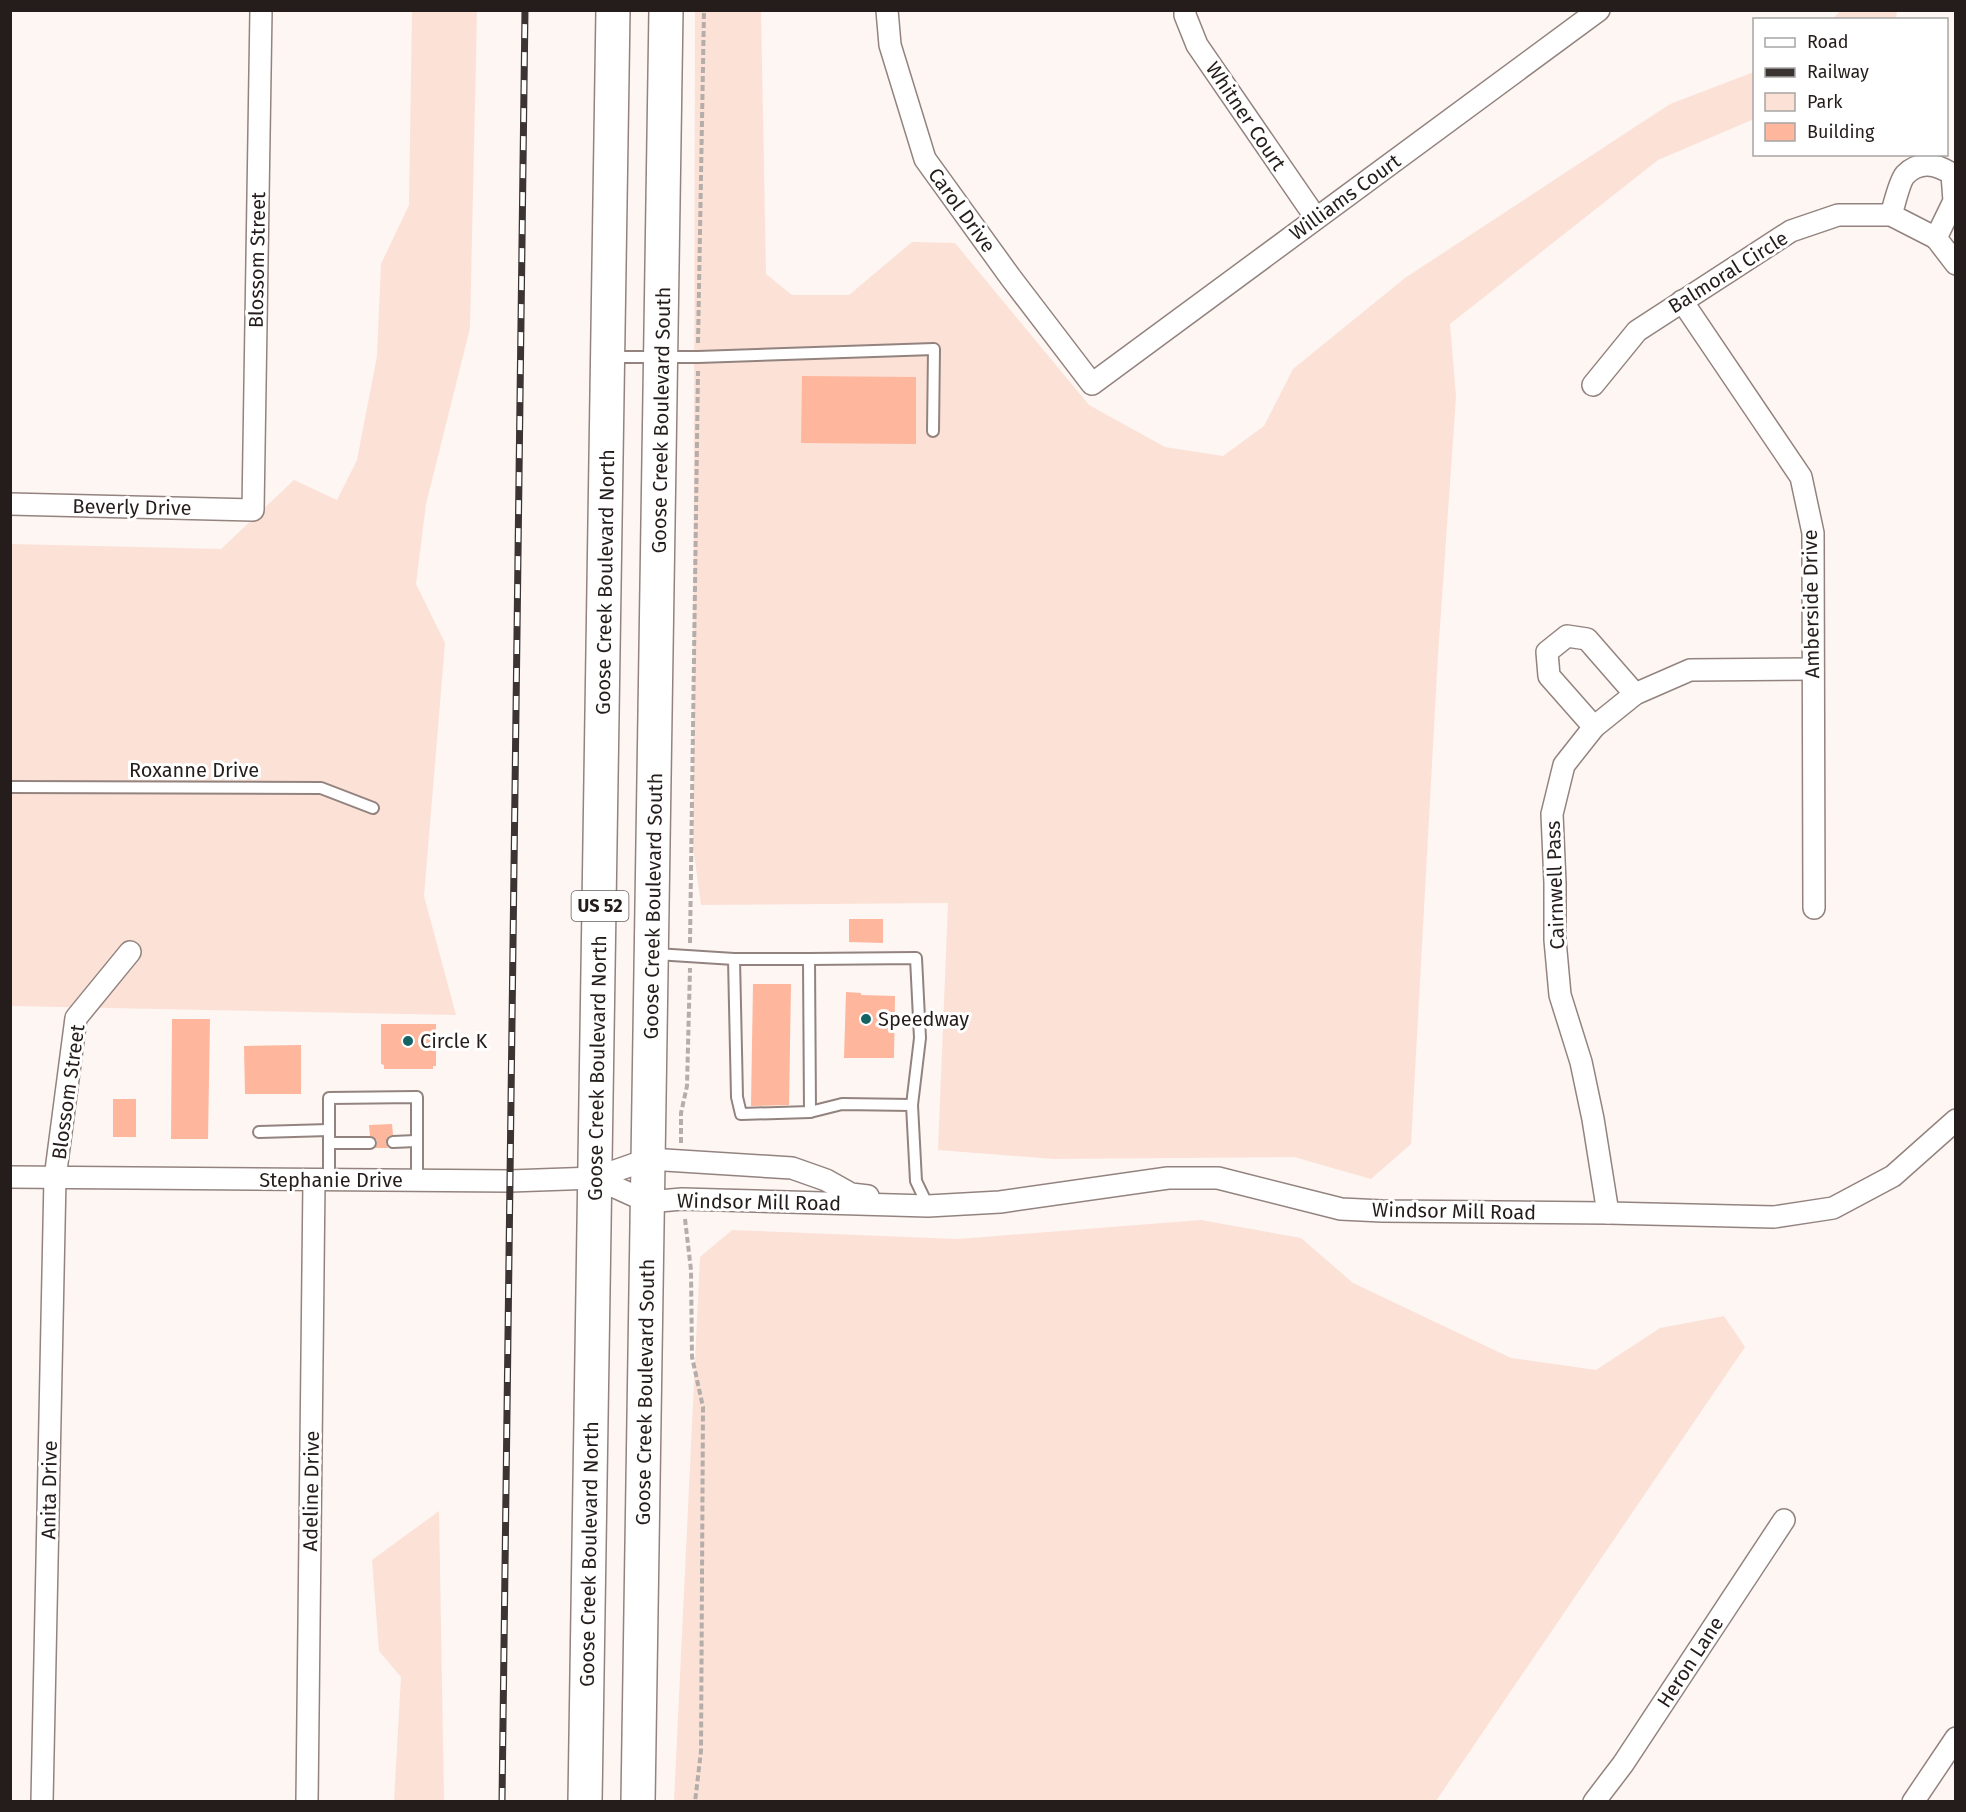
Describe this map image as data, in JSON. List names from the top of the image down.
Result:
{
  "streets": {
    "highway": ["Goose Creek Boulevard South", "Goose Creek Boulevard North", "US 52"],
    "street": [
      "Whitner Court",
      "Williams Court",
      "Carol Drive",
      "Blossom Street",
      "Balmoral Circle",
      "Beverly Drive",
      "Amberside Drive",
      "Cairnwell Pass",
      "Stephanie Drive",
      "Windsor Mill Road",
      "Anita Drive",
      "Adeline Drive",
      "Heron Lane"
    ],
    "lane": ["Roxanne Drive"]
  },
  "crossings": [
    ["Whitner Court", "Williams Court"],
    ["Williams Court", "Carol Drive"],
    ["Blossom Street", "Beverly Drive"],
    ["Blossom Street", "Stephanie Drive"],
    ["Blossom Street", "Anita Drive"],
    ["Balmoral Circle", "Amberside Drive"],
    ["Goose Creek Boulevard South", "Stephanie Drive"],
    ["Goose Creek Boulevard South", "Windsor Mill Road"],
    ["Goose Creek Boulevard North", "Stephanie Drive"],
    ["Goose Creek Boulevard North", "Windsor Mill Road"],
    ["Amberside Drive", "Cairnwell Pass"],
    ["Cairnwell Pass", "Windsor Mill Road"],
    ["Stephanie Drive", "Windsor Mill Road"],
    ["Stephanie Drive", "Anita Drive"],
    ["Stephanie Drive", "Adeline Drive"]
  ],
  "places": ["Speedway", "Circle K"],
  "legend": [
    "Road",
    "Railway",
    "Park",
    "Building"
  ]
}
